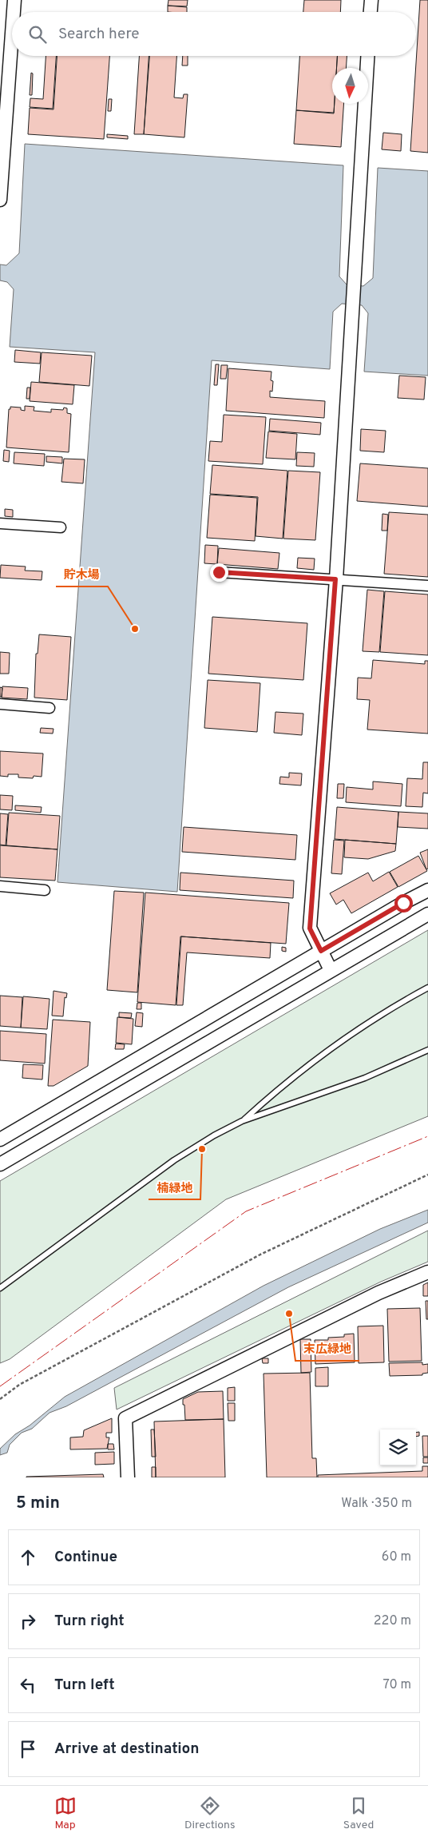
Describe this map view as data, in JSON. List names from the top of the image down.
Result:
{
  "places": ["貯木場", "楠緑地", "末広緑地"],
  "north": "bottom",
  "page": {
    "search": "Search here",
    "heading": ["5 min", "Walk · 350 m"],
    "list": [
      ["Continue", "60 m"],
      ["Turn right", "220 m"],
      ["Turn left", "70 m"],
      "Arrive at destination"
    ],
    "nav": ["Map", "Directions", "Saved"]
  }
}
